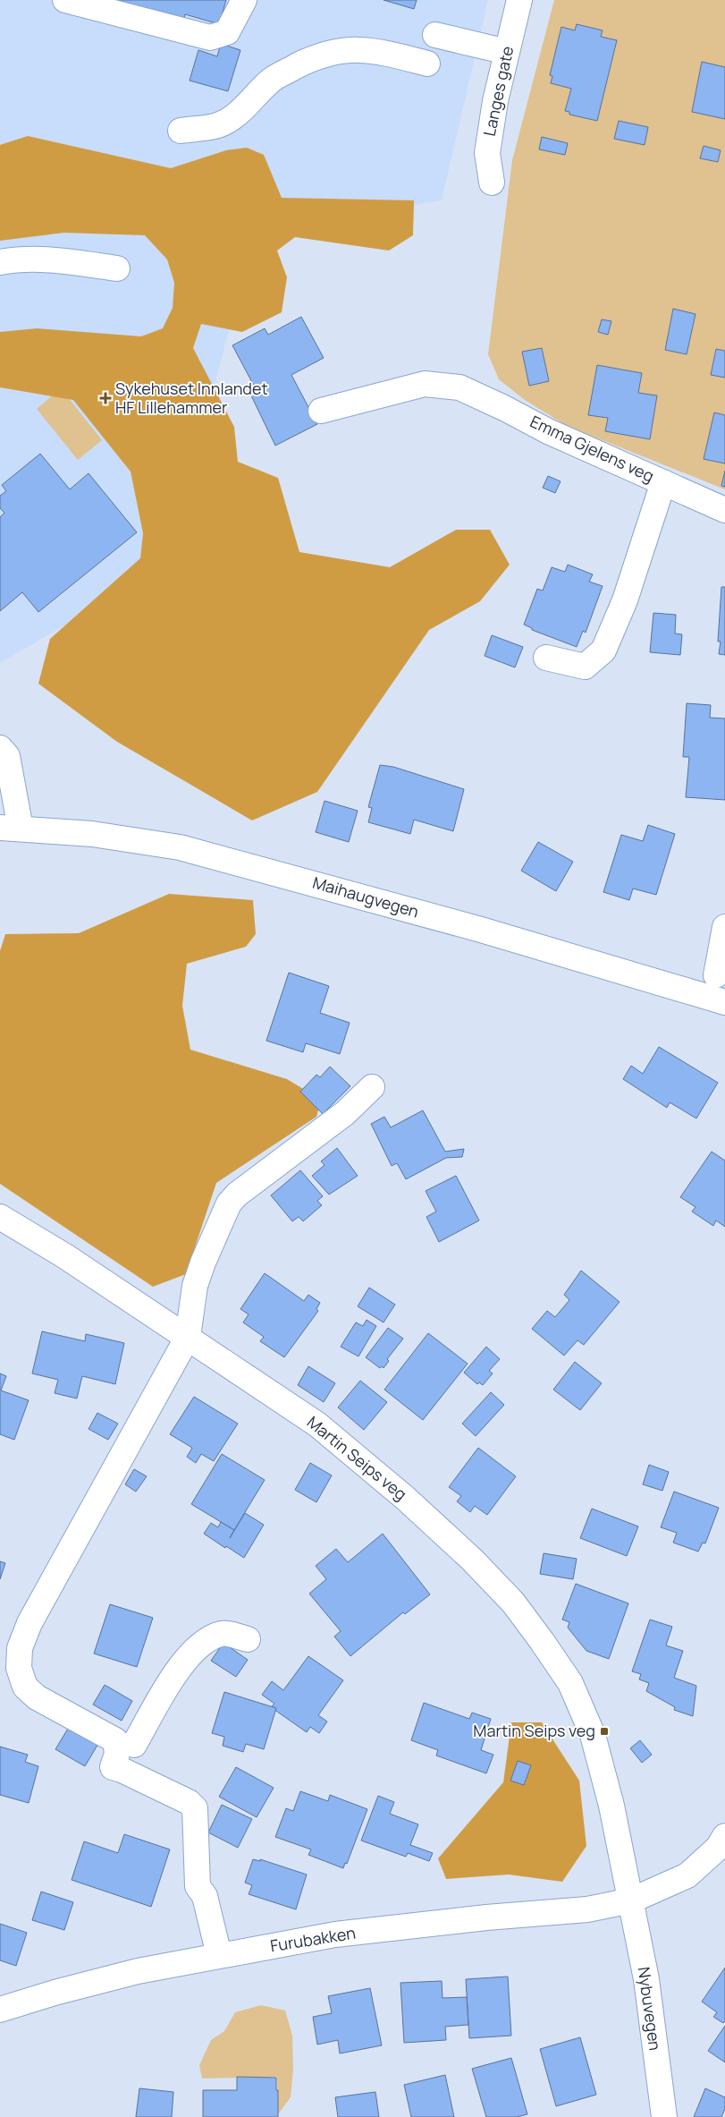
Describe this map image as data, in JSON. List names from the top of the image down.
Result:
{
  "streets": {
    "street": [
      "Langes gate",
      "Emma Gjelens veg",
      "Maihaugvegen",
      "Martin Seips veg",
      "Furubakken",
      "Nybuvegen"
    ]
  },
  "crossings": [
    ["Martin Seips veg", "Furubakken"],
    ["Martin Seips veg", "Nybuvegen"],
    ["Furubakken", "Nybuvegen"]
  ],
  "places": {
    "health": ["Sykehuset Innlandet HF Lillehammer"],
    "transit": ["Martin Seips veg"]
  }
}
